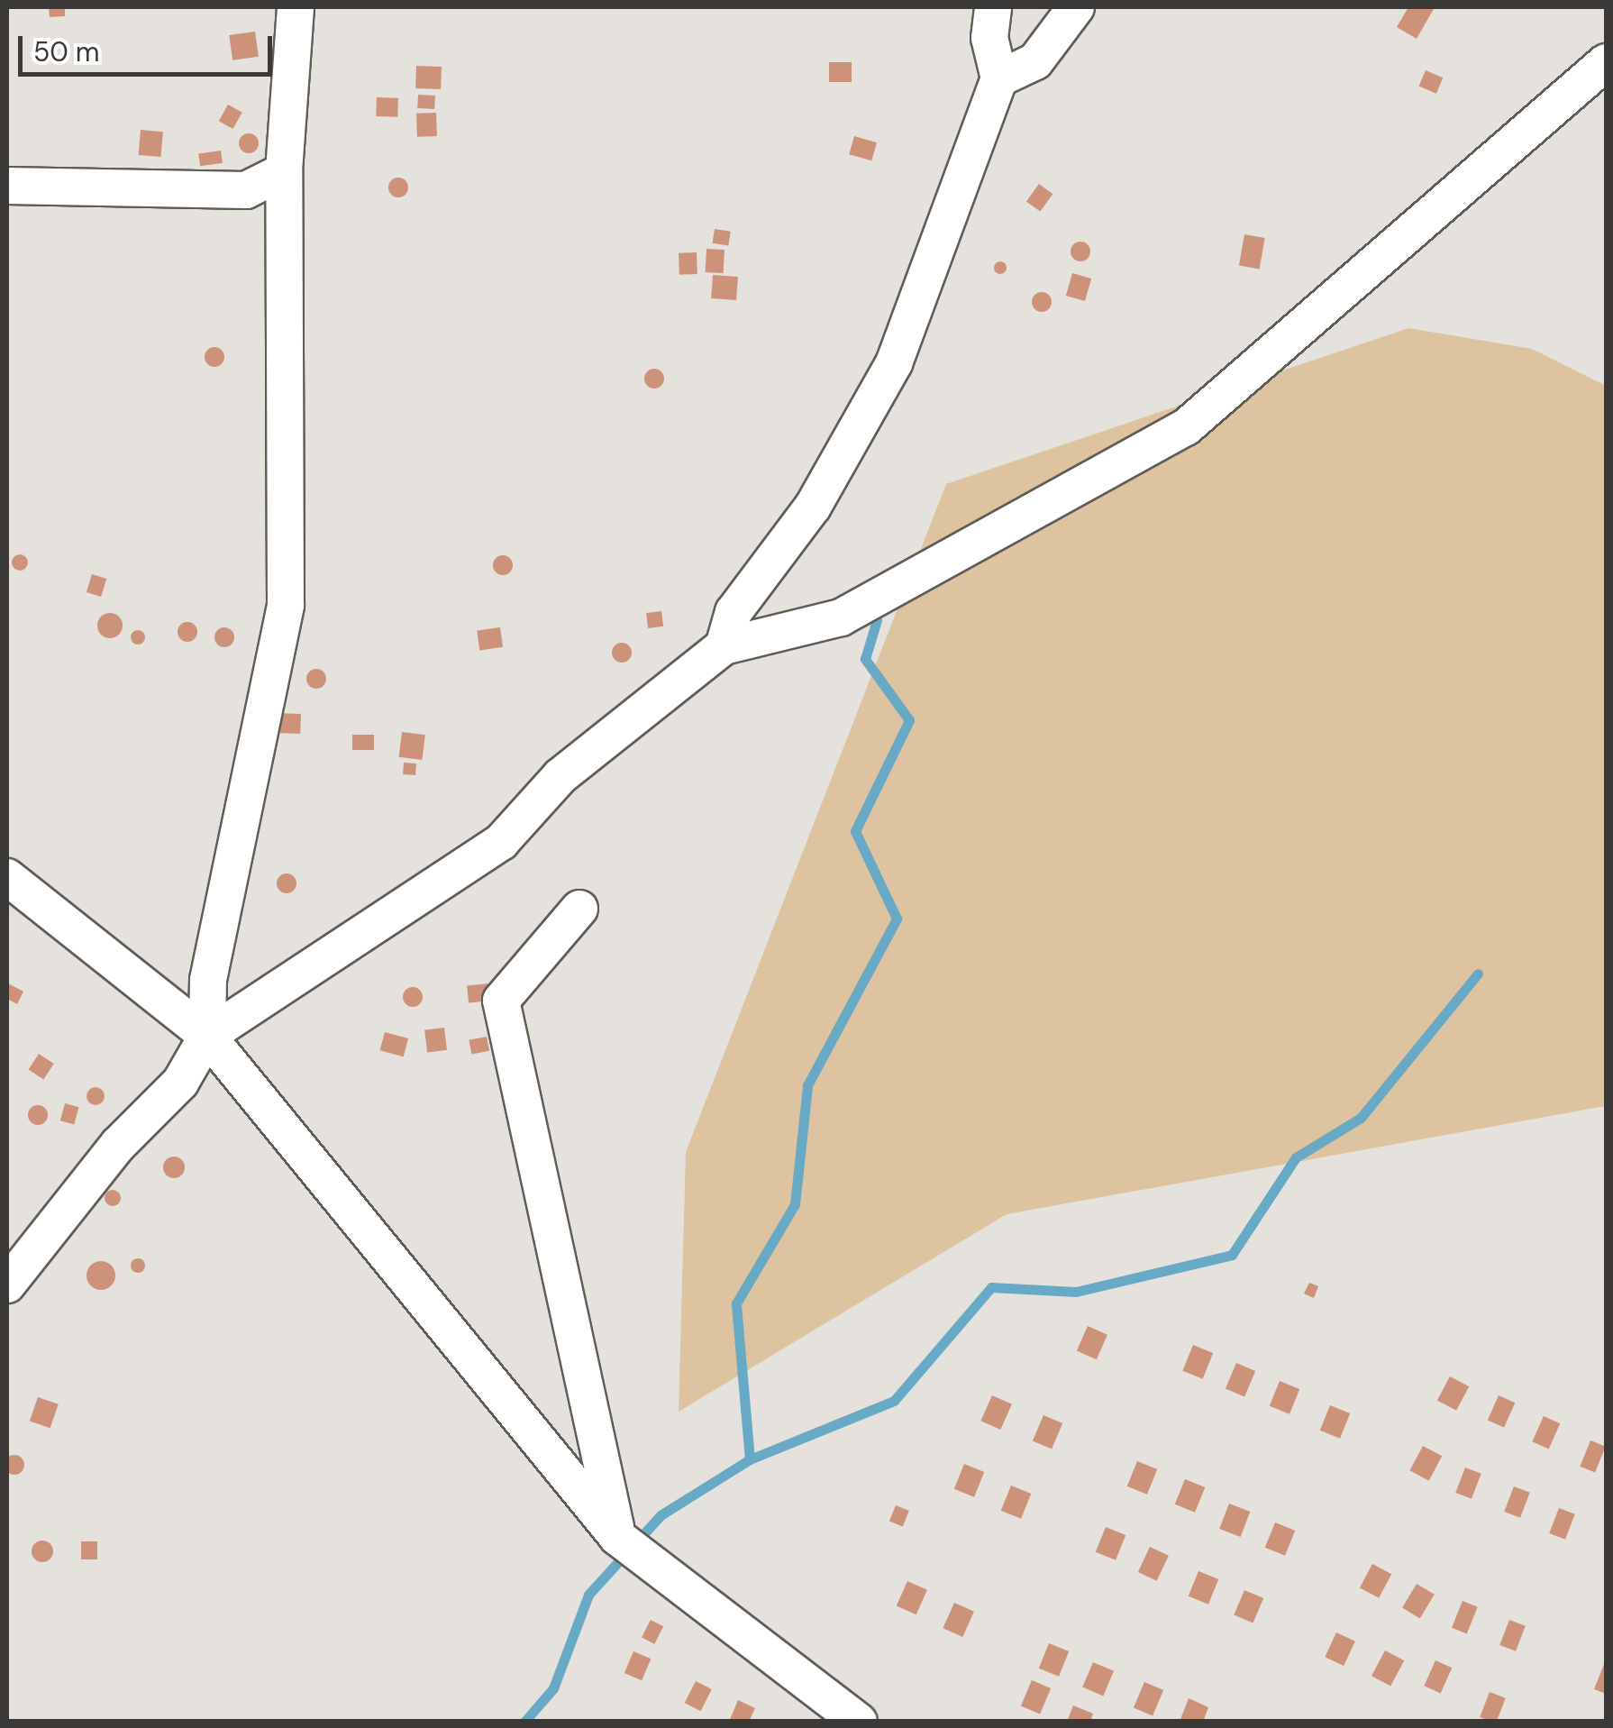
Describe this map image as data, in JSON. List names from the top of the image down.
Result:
{
  "scale_bar": "50 m"
}
